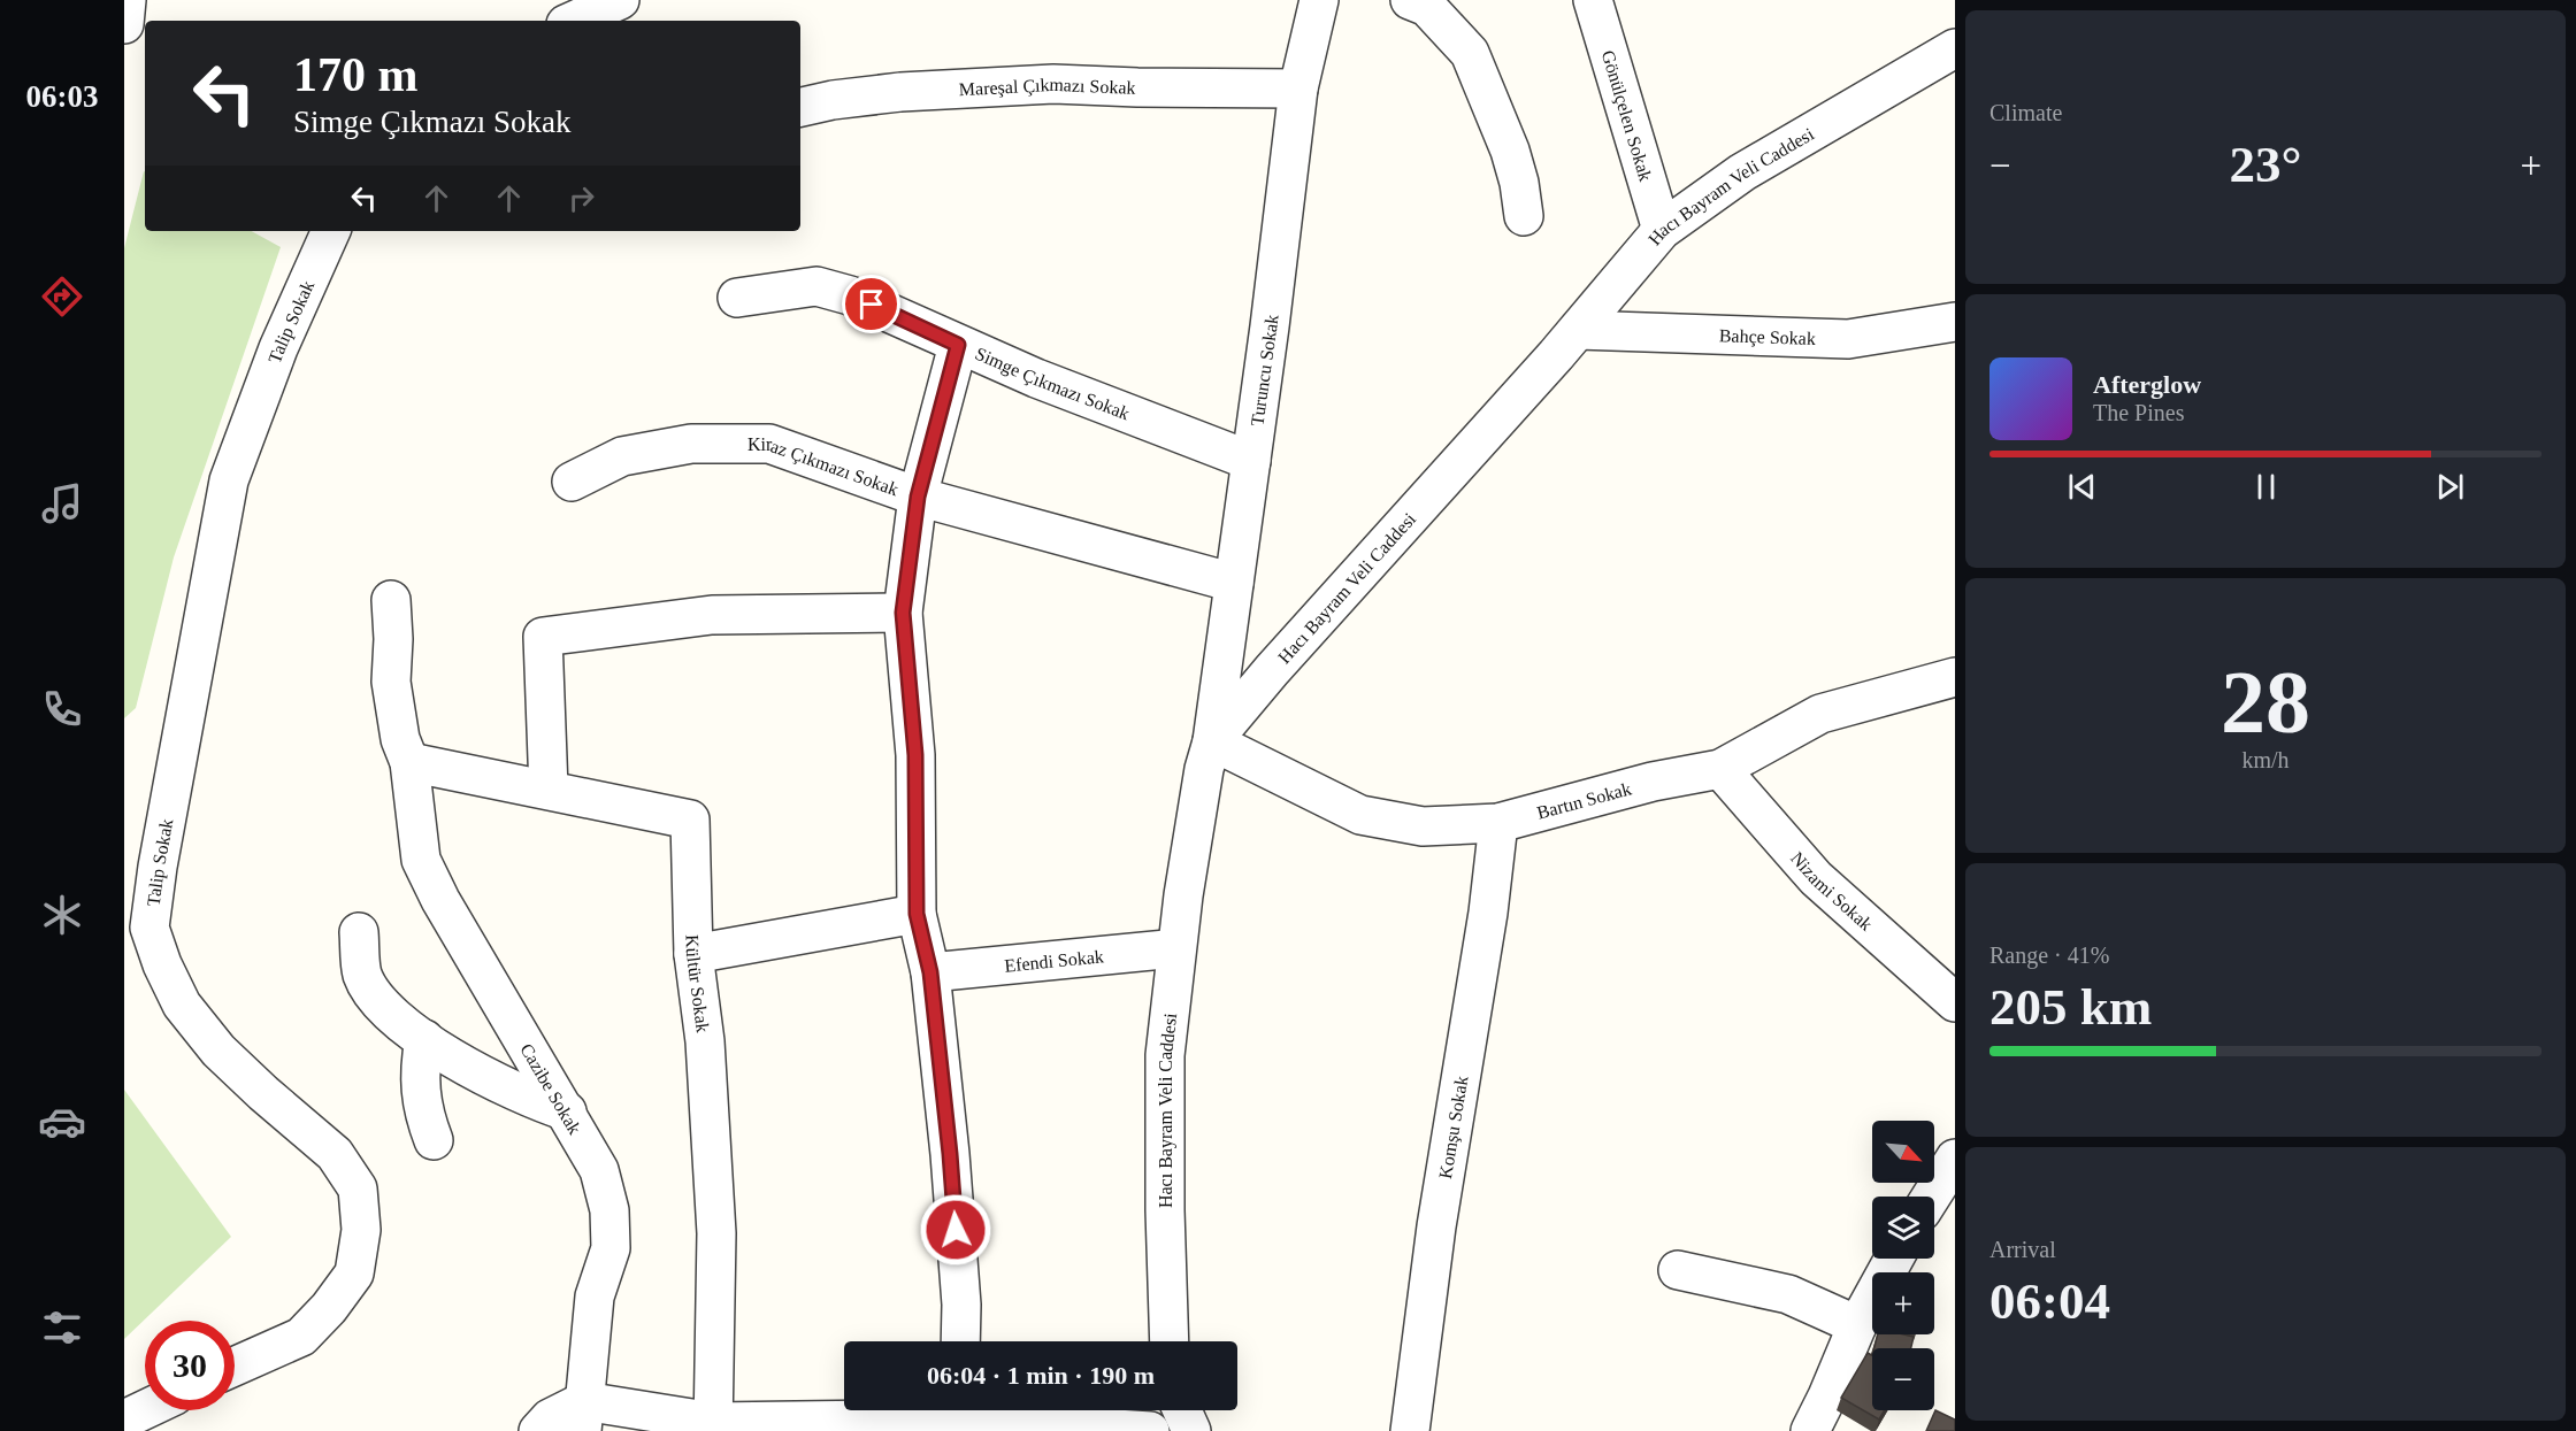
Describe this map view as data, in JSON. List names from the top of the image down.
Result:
{
  "streets": {
    "street": [
      "Mareşal Çıkmazı Sokak",
      "Gönülçelen Sokak",
      "Hacı Bayram Veli Caddesi",
      "Talip Sokak",
      "Bahçe Sokak",
      "Turuncu Sokak",
      "Simge Çıkmazı Sokak",
      "Kiraz Çıkmazı Sokak",
      "Bartın Sokak",
      "Nizami Sokak",
      "Efendi Sokak",
      "Kültür Sokak",
      "Cazibe Sokak",
      "Komşu Sokak"
    ]
  },
  "crossings": [
    ["Mareşal Çıkmazı Sokak", "Turuncu Sokak"],
    ["Gönülçelen Sokak", "Hacı Bayram Veli Caddesi"],
    ["Hacı Bayram Veli Caddesi", "Bahçe Sokak"],
    ["Hacı Bayram Veli Caddesi", "Turuncu Sokak"],
    ["Hacı Bayram Veli Caddesi", "Bartın Sokak"],
    ["Hacı Bayram Veli Caddesi", "Efendi Sokak"],
    ["Turuncu Sokak", "Simge Çıkmazı Sokak"],
    ["Turuncu Sokak", "Kiraz Çıkmazı Sokak"],
    ["Turuncu Sokak", "Bartın Sokak"],
    ["Bartın Sokak", "Nizami Sokak"],
    ["Bartın Sokak", "Komşu Sokak"],
    ["Kültür Sokak", "Cazibe Sokak"]
  ],
  "north": "bottom right",
  "page": {
    "tabs": "06:03",
    "tile": [
      "Climate",
      ["28", "km/h"],
      ["Range · 41%", "205 km"],
      ["Arrival", "06:04"]
    ],
    "turn": ["170 m", "Simge Çıkmazı Sokak"],
    "heat": ["−", "23°", "+"],
    "song": ["Afterglow", "The Pines"],
    "map_buttons": ["+", "−"],
    "limit": "30",
    "trip": "06:04 · 1 min · 190 m"
  }
}
